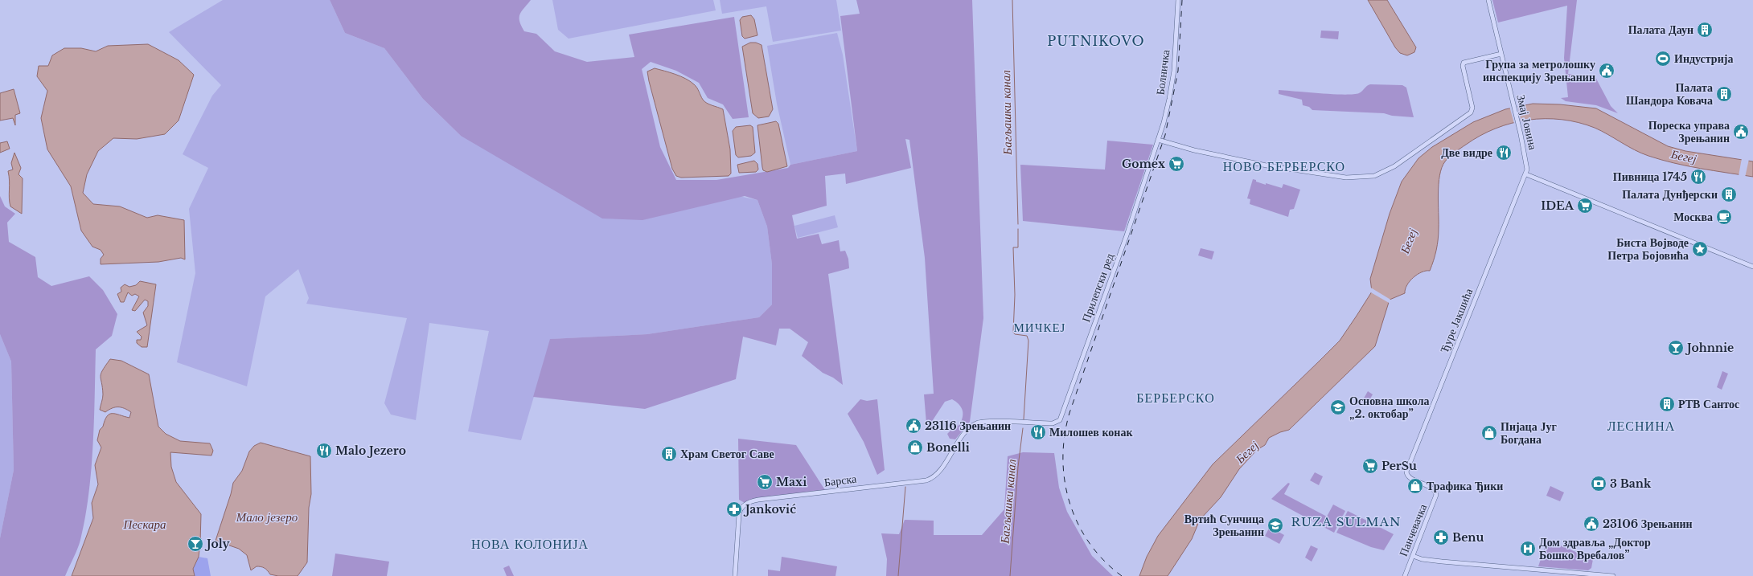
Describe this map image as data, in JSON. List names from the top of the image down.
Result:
{
  "streets": {
    "street": [
      "Болничка",
      "Змај Јовина",
      "Прилепски ред",
      "Ђуре Јакшића",
      "Барска",
      "Панчевачка"
    ]
  },
  "crossings": [
    ["Болничка", "Прилепски ред"],
    ["Змај Јовина", "Ђуре Јакшића"],
    ["Прилепски ред", "Барска"],
    ["Ђуре Јакшића", "Панчевачка"]
  ],
  "districts": [
    "PUTNIKOVO",
    "НОВО БЕРБЕРСКО",
    "МИЧКЕЈ",
    "БЕРБЕРСКО",
    "ЛЕСНИНА",
    "RUZA SULMAN",
    "НОВА КОЛОНИЈА"
  ],
  "water": [
    "Багљашки канал",
    "Бегеј",
    "Мало језеро",
    "Пескара"
  ],
  "places": {
    "building": [
      "Палата Даун",
      "Палата Шандора Ковача",
      "Палата Дунђерски",
      "РТВ Сантос",
      "Храм Светог Саве"
    ],
    "sports": ["Индустрија"],
    "public building": [
      "Група за метролошку инспекцију Зрењанин",
      "Пореска управа Зрењанин",
      "23116 Зрењанин",
      "23106 Зрењанин"
    ],
    "restaurant": [
      "Две видре",
      "Пивница 1745",
      "Милошев конак",
      "Malo Jezero"
    ],
    "supermarket": [
      "Gomex",
      "IDEA",
      "PerSu",
      "Maxi"
    ],
    "cafe": ["Москва"],
    "place": ["Биста Војводе Петра Бојовића"],
    "bar": ["Johnnie", "Joly"],
    "school or university": ["Основна школа „2. октобар”", "Вртић Сунчица Зрењанин"],
    "shop": ["Пијаца Југ Богдана", "Bonelli", "Трафика Ђики"],
    "bank": ["3 Bank"],
    "pharmacy": ["Janković", "Benu"],
    "hospital": ["Дом здравља „Доктор Бошко Вребалов”"]
  }
}
